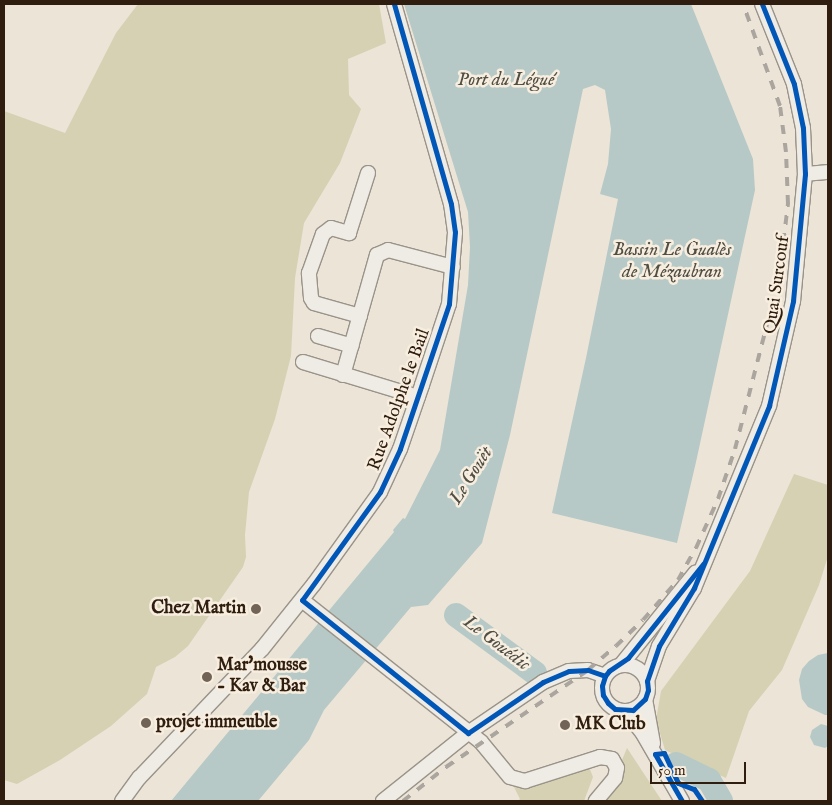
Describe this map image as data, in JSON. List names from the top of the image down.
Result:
{
  "streets": {
    "street": ["Quai Surcouf", "Rue Adolphe le Bail"]
  },
  "water": [
    "Port du Légué",
    "Bassin Le Gualès de Mézaubran",
    "Le Gouët",
    "Le Gouédic"
  ],
  "places": [
    "Chez Martin",
    "Mar'mousse - Kav & Bar",
    "projet immeuble",
    "MK Club"
  ],
  "scale_bar": "50 m"
}
